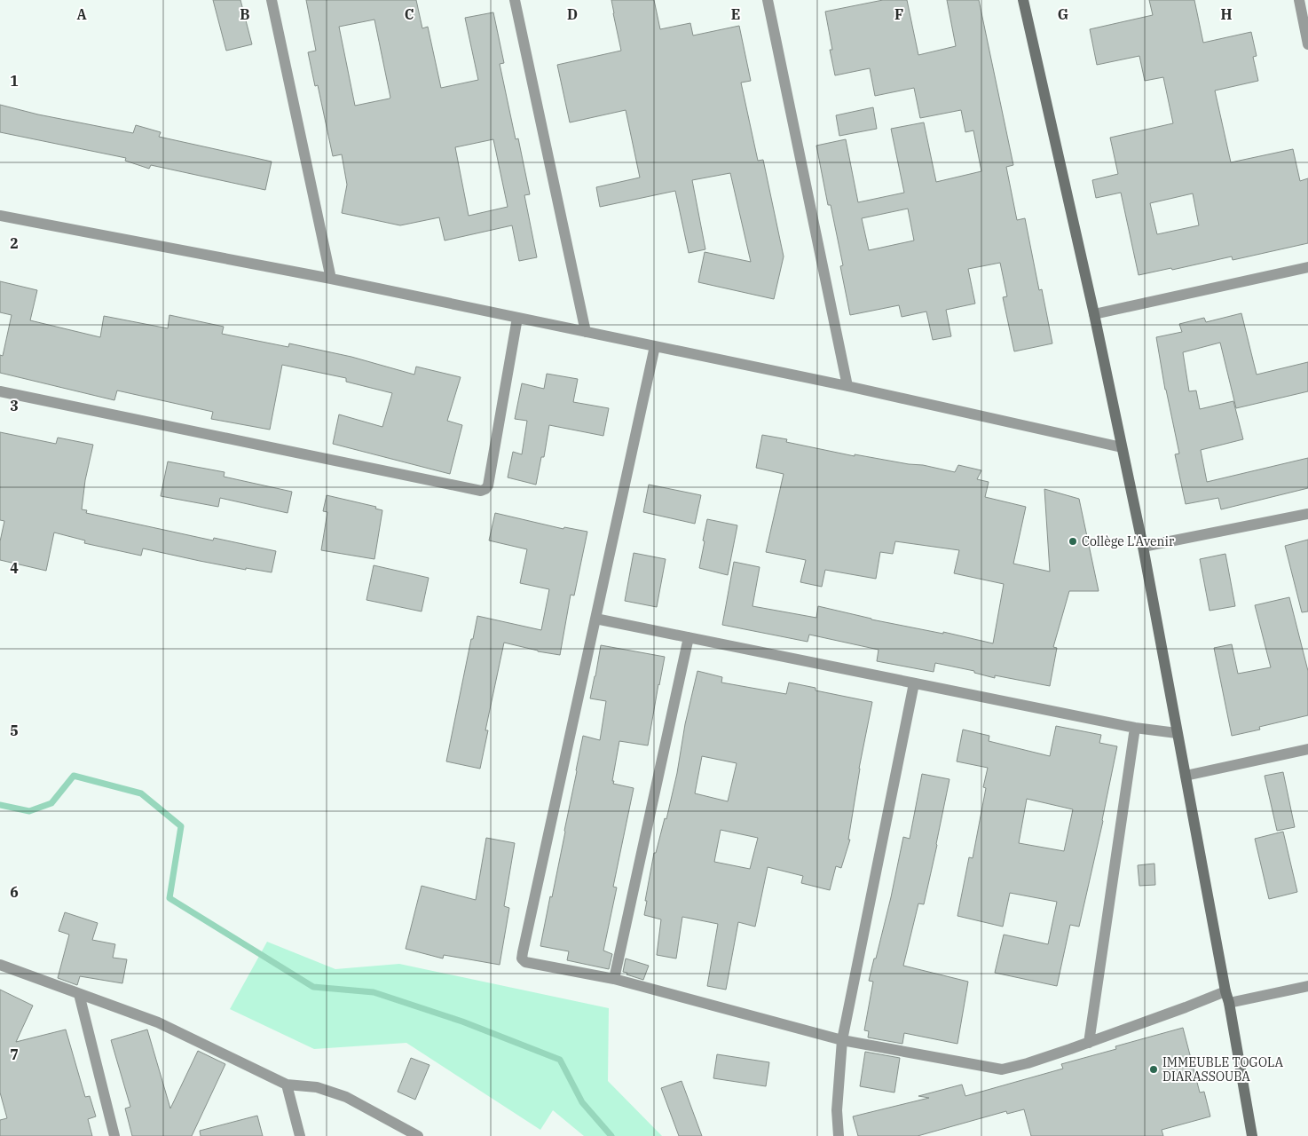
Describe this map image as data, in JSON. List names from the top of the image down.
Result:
{
  "places": ["Collège L'Avenir", "IMMEUBLE TOGOLA DIARASSOUBA"],
  "grid": {
    "columns": [
      "A",
      "B",
      "C",
      "D",
      "E",
      "F",
      "G",
      "H"
    ],
    "rows": [
      "1",
      "2",
      "3",
      "4",
      "5",
      "6",
      "7"
    ]
  }
}
